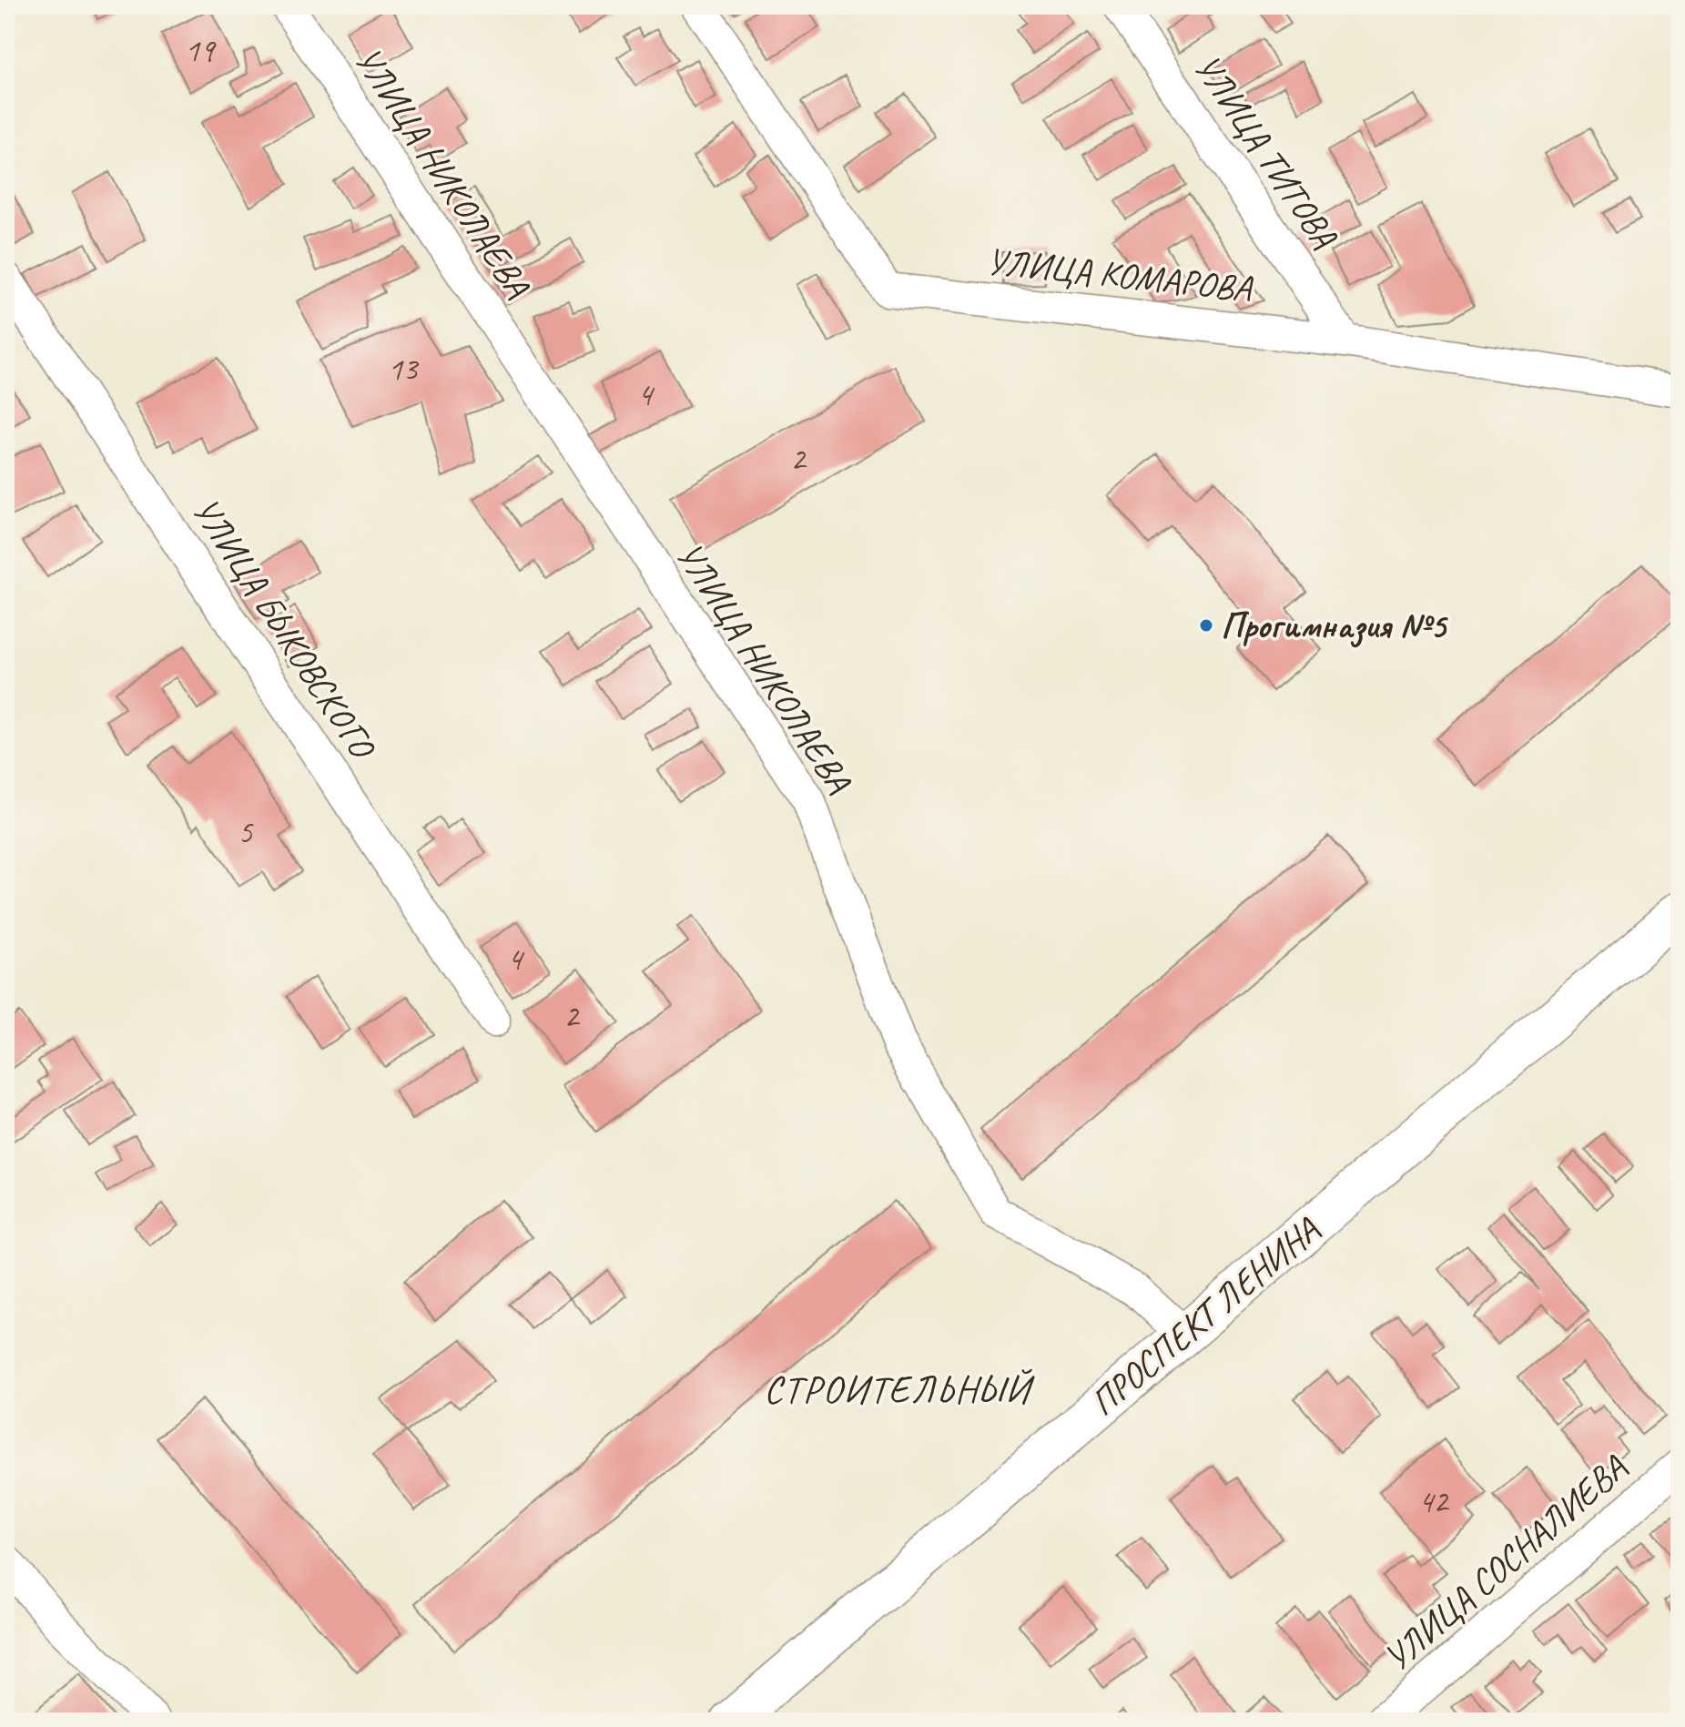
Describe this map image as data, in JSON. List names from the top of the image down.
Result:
{
  "streets": {
    "main road": ["ПРОСПЕКТ ЛЕНИНА"],
    "street": [
      "УЛИЦА ТИТОВА",
      "УЛИЦА НИКОЛАЕВА",
      "УЛИЦА КОМАРОВА",
      "УЛИЦА БЫКОВСКОГО",
      "УЛИЦА СОСНАЛИЕВА"
    ]
  },
  "crossings": [
    ["УЛИЦА ТИТОВА", "УЛИЦА КОМАРОВА"],
    ["УЛИЦА НИКОЛАЕВА", "ПРОСПЕКТ ЛЕНИНА"]
  ],
  "districts": ["СТРОИТЕЛЬНЫЙ"],
  "places": ["Прогимназия №5"],
  "house_numbers": [
    "19",
    "13",
    "4",
    "2",
    "5",
    "4",
    "2",
    "42"
  ]
}
